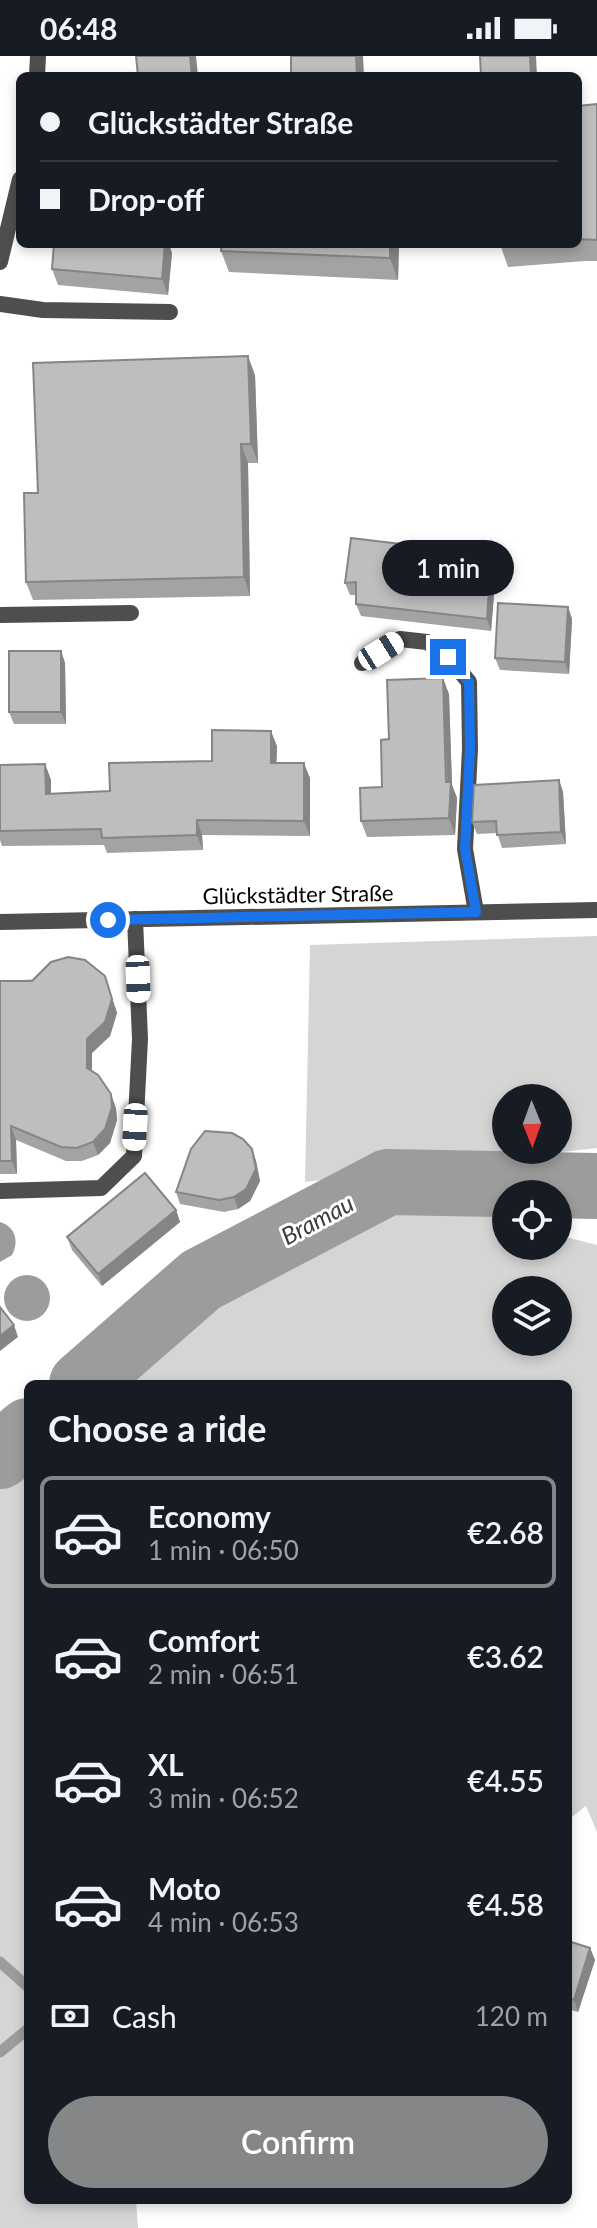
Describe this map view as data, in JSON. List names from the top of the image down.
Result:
{
  "streets": {
    "street": ["Glückstädter Straße"]
  },
  "water": ["Bramau"],
  "north": "bottom",
  "page": {
    "status": "06:48",
    "banner": ["Glückstädter Straße", "Drop-off"],
    "bubble": "1 min",
    "heading": "Choose a ride",
    "list": [
      {
        "name": "Economy",
        "note": "1 min · 06:50",
        "value": "€2.68"
      },
      {
        "name": "Comfort",
        "note": "2 min · 06:51",
        "value": "€3.62"
      },
      {
        "name": "XL",
        "note": "3 min · 06:52",
        "value": "€4.55"
      },
      {
        "name": "Moto",
        "note": "4 min · 06:53",
        "value": "€4.58"
      }
    ],
    "pay": ["Cash", "120 m"],
    "buttons": "Confirm"
  }
}
